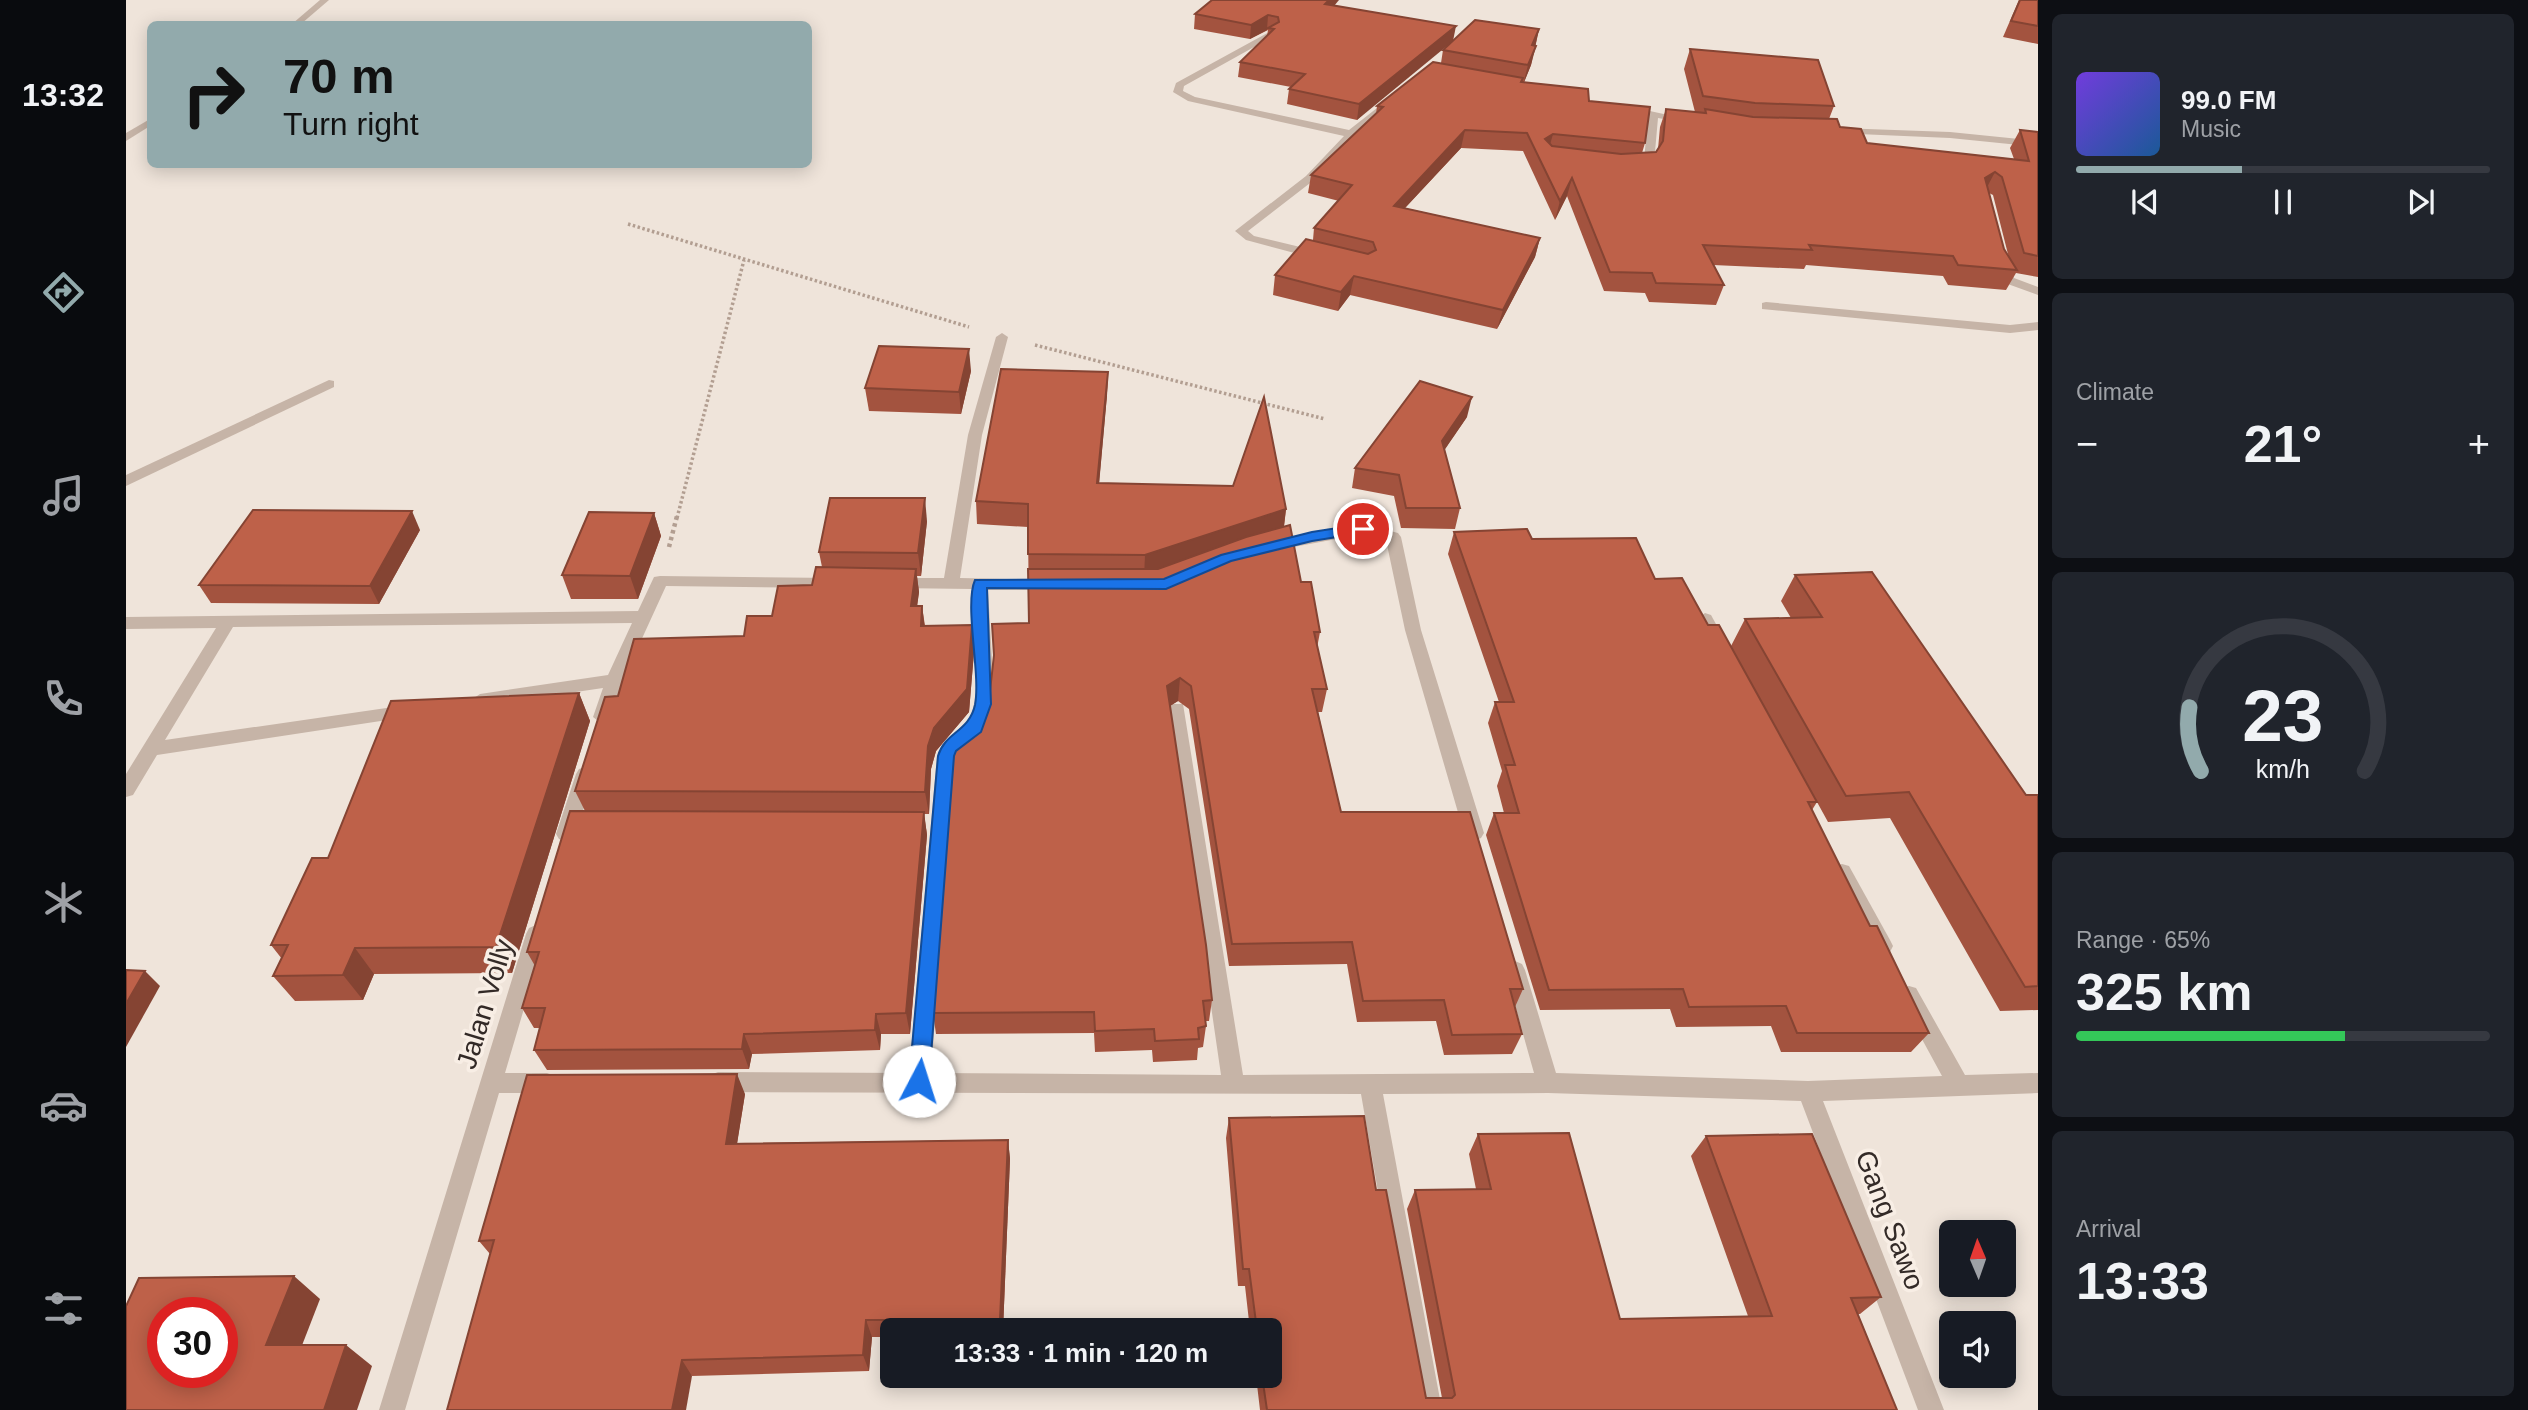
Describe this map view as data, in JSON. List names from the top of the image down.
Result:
{
  "streets": {
    "street": ["Jalan Volly", "Gang Sawo"]
  },
  "north": "top",
  "page": {
    "tabs": "13:32",
    "turn": ["70 m", "Turn right"],
    "song": ["99.0 FM", "Music"],
    "tile": [
      "Climate",
      ["Range · 65%", "325 km"],
      ["Arrival", "13:33"]
    ],
    "heat": ["−", "21°", "+"],
    "limit": "30",
    "trip": "13:33 · 1 min · 120 m",
    "gauge": ["23", "km/h"]
  }
}
